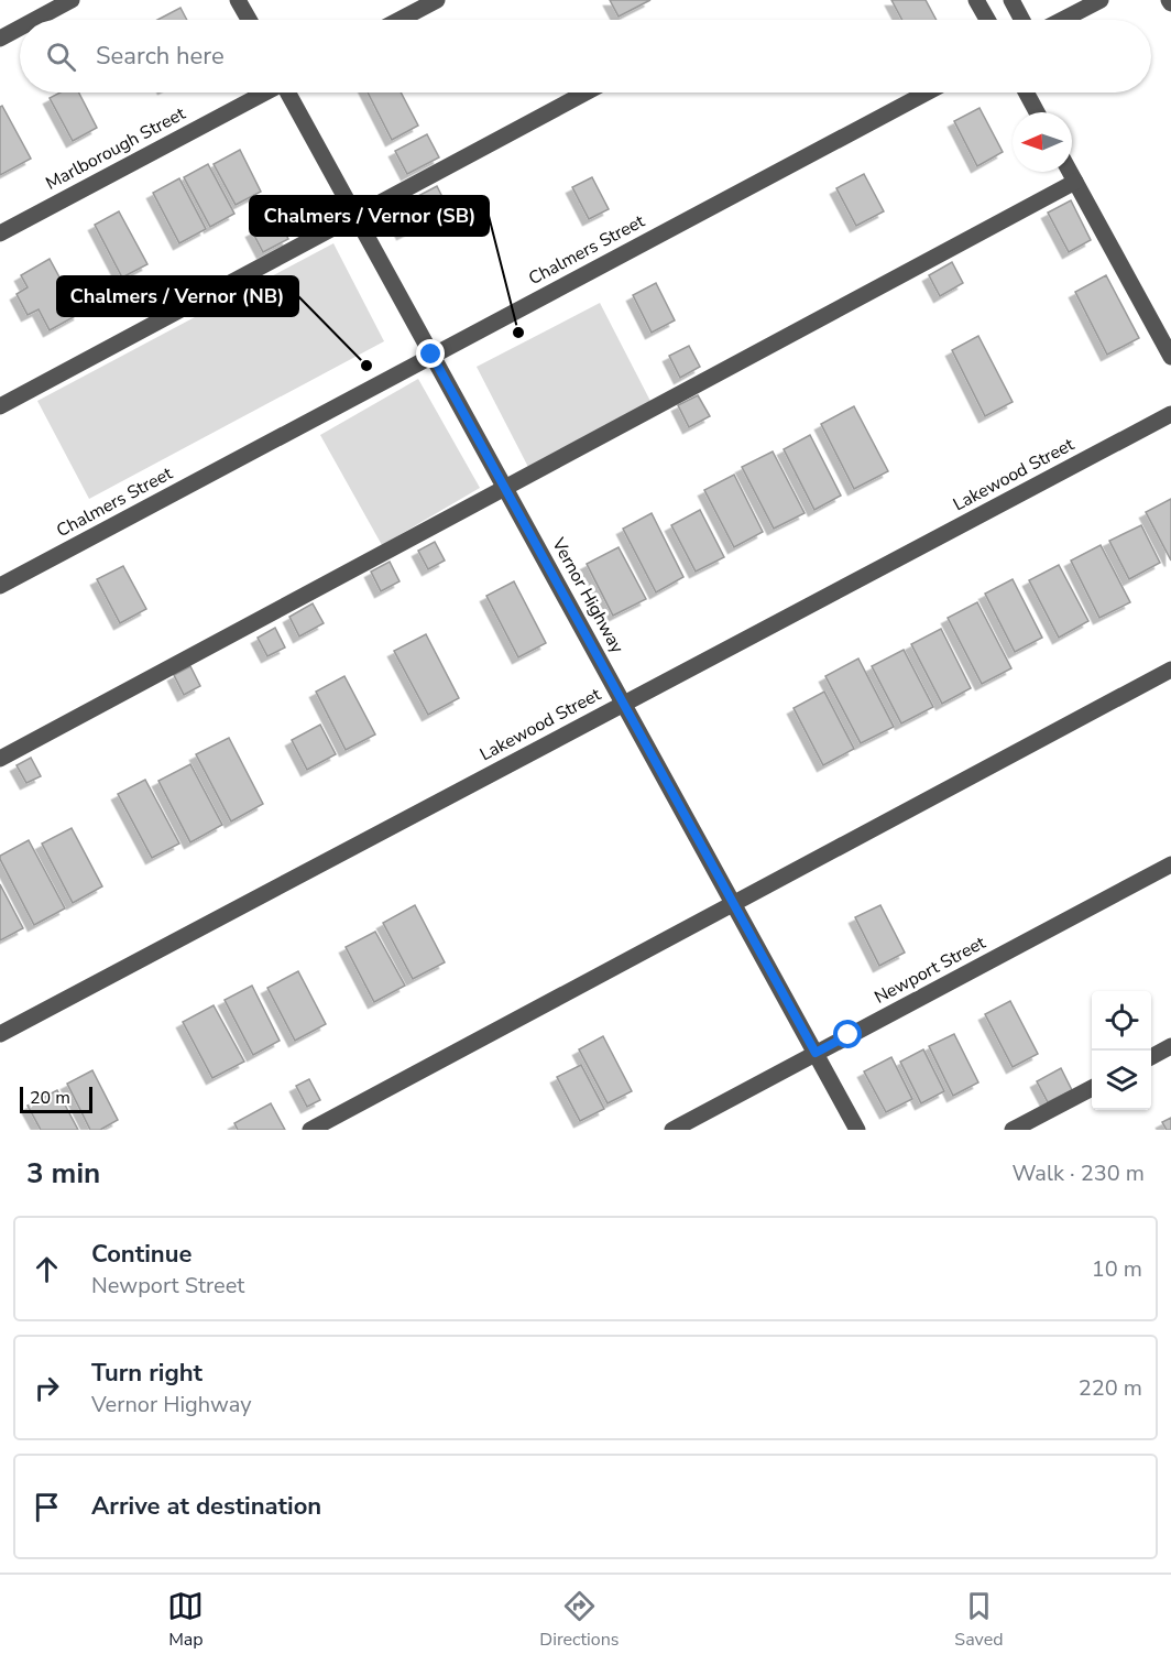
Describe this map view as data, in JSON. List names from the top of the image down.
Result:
{
  "streets": {
    "street": [
      "Marlborough Street",
      "Chalmers Street",
      "Lakewood Street",
      "Vernor Highway",
      "Newport Street"
    ]
  },
  "crossings": [
    ["Chalmers Street", "Vernor Highway"],
    ["Lakewood Street", "Vernor Highway"],
    ["Vernor Highway", "Newport Street"]
  ],
  "places": ["Chalmers / Vernor (SB)", "Chalmers / Vernor (NB)"],
  "scale_bar": "20 m",
  "north": "left",
  "page": {
    "search": "Search here",
    "scale": "20 m",
    "heading": ["3 min", "Walk · 230 m"],
    "list": [
      ["Continue", "Newport Street", "10 m"],
      ["Turn right", "Vernor Highway", "220 m"],
      "Arrive at destination"
    ],
    "nav": ["Map", "Directions", "Saved"]
  }
}
